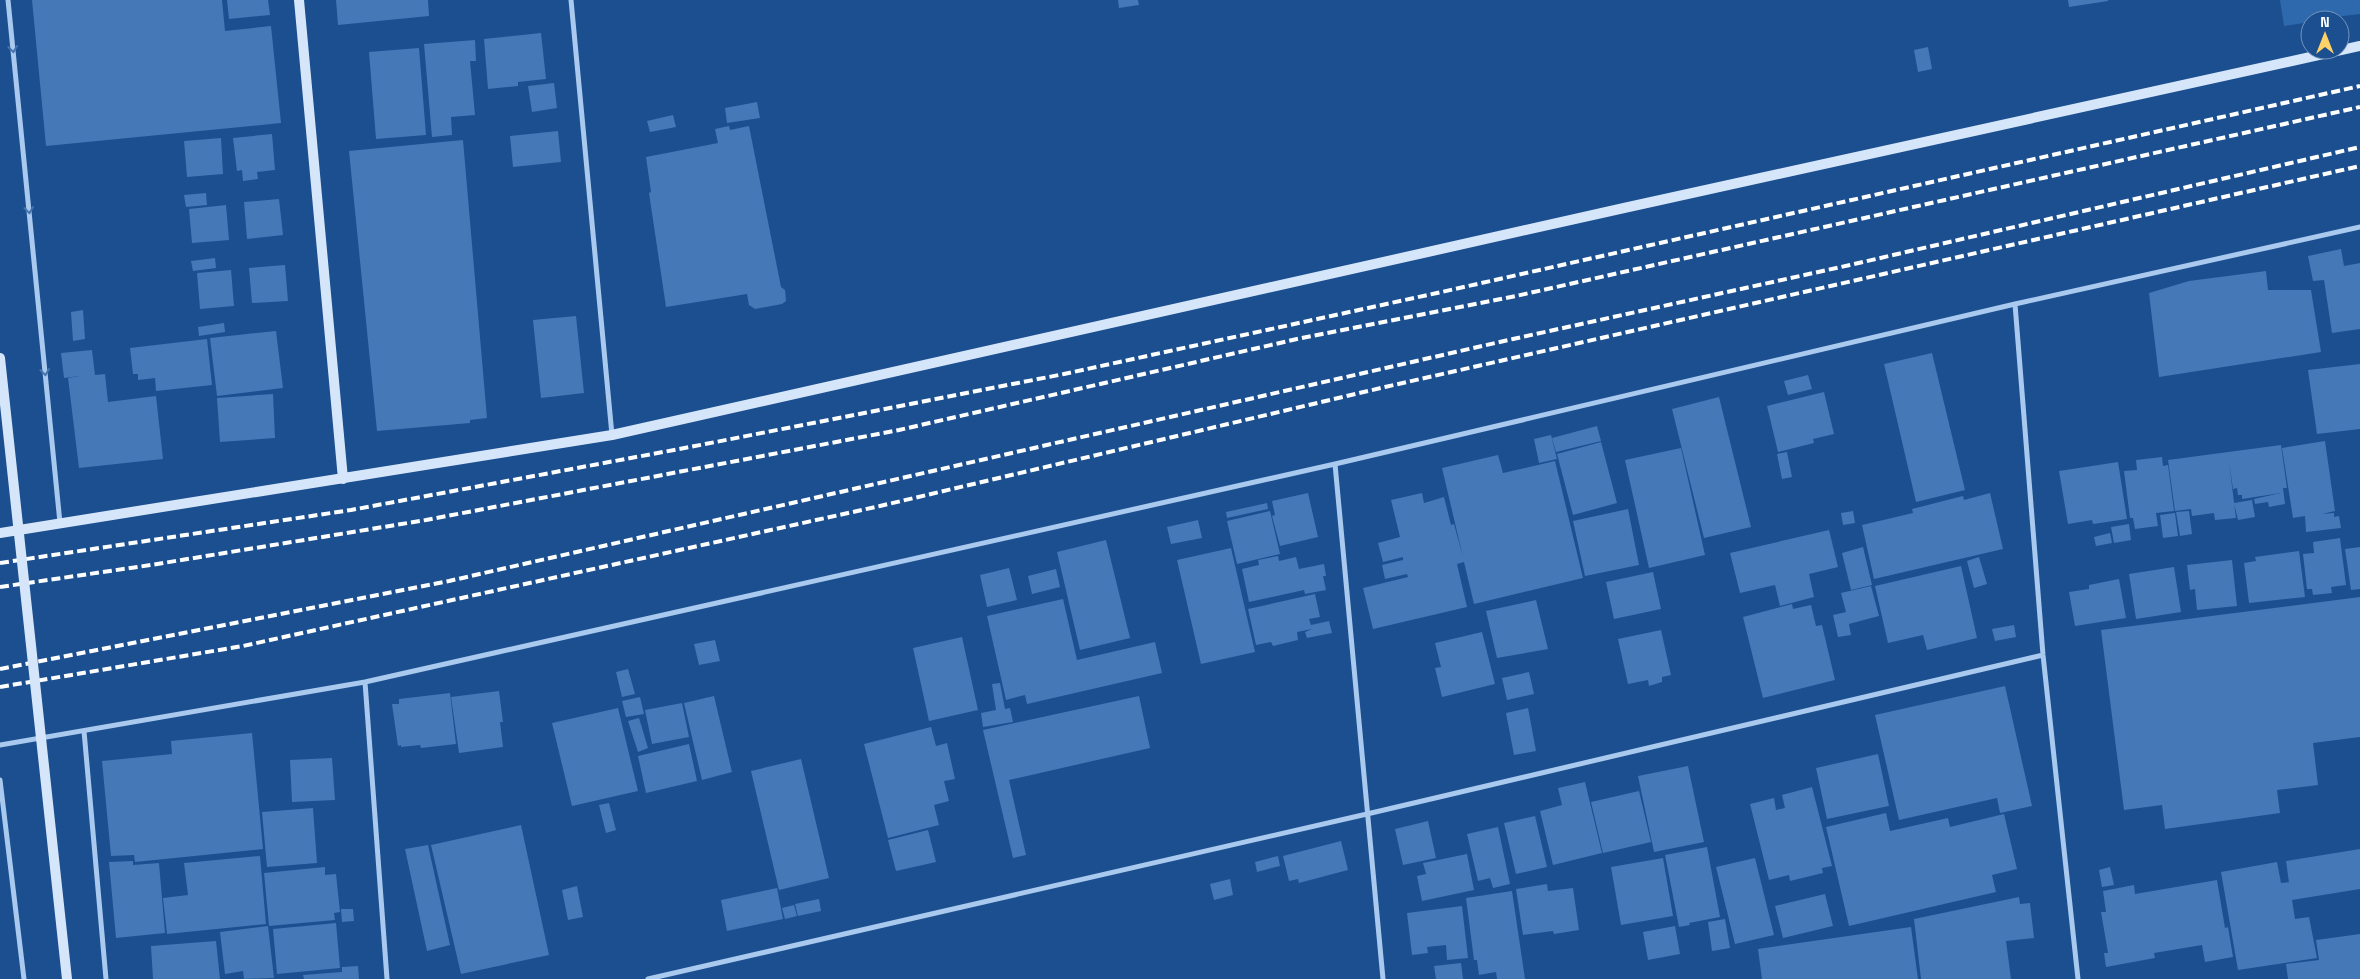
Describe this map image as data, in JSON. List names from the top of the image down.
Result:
{
  "north": "top"
}
